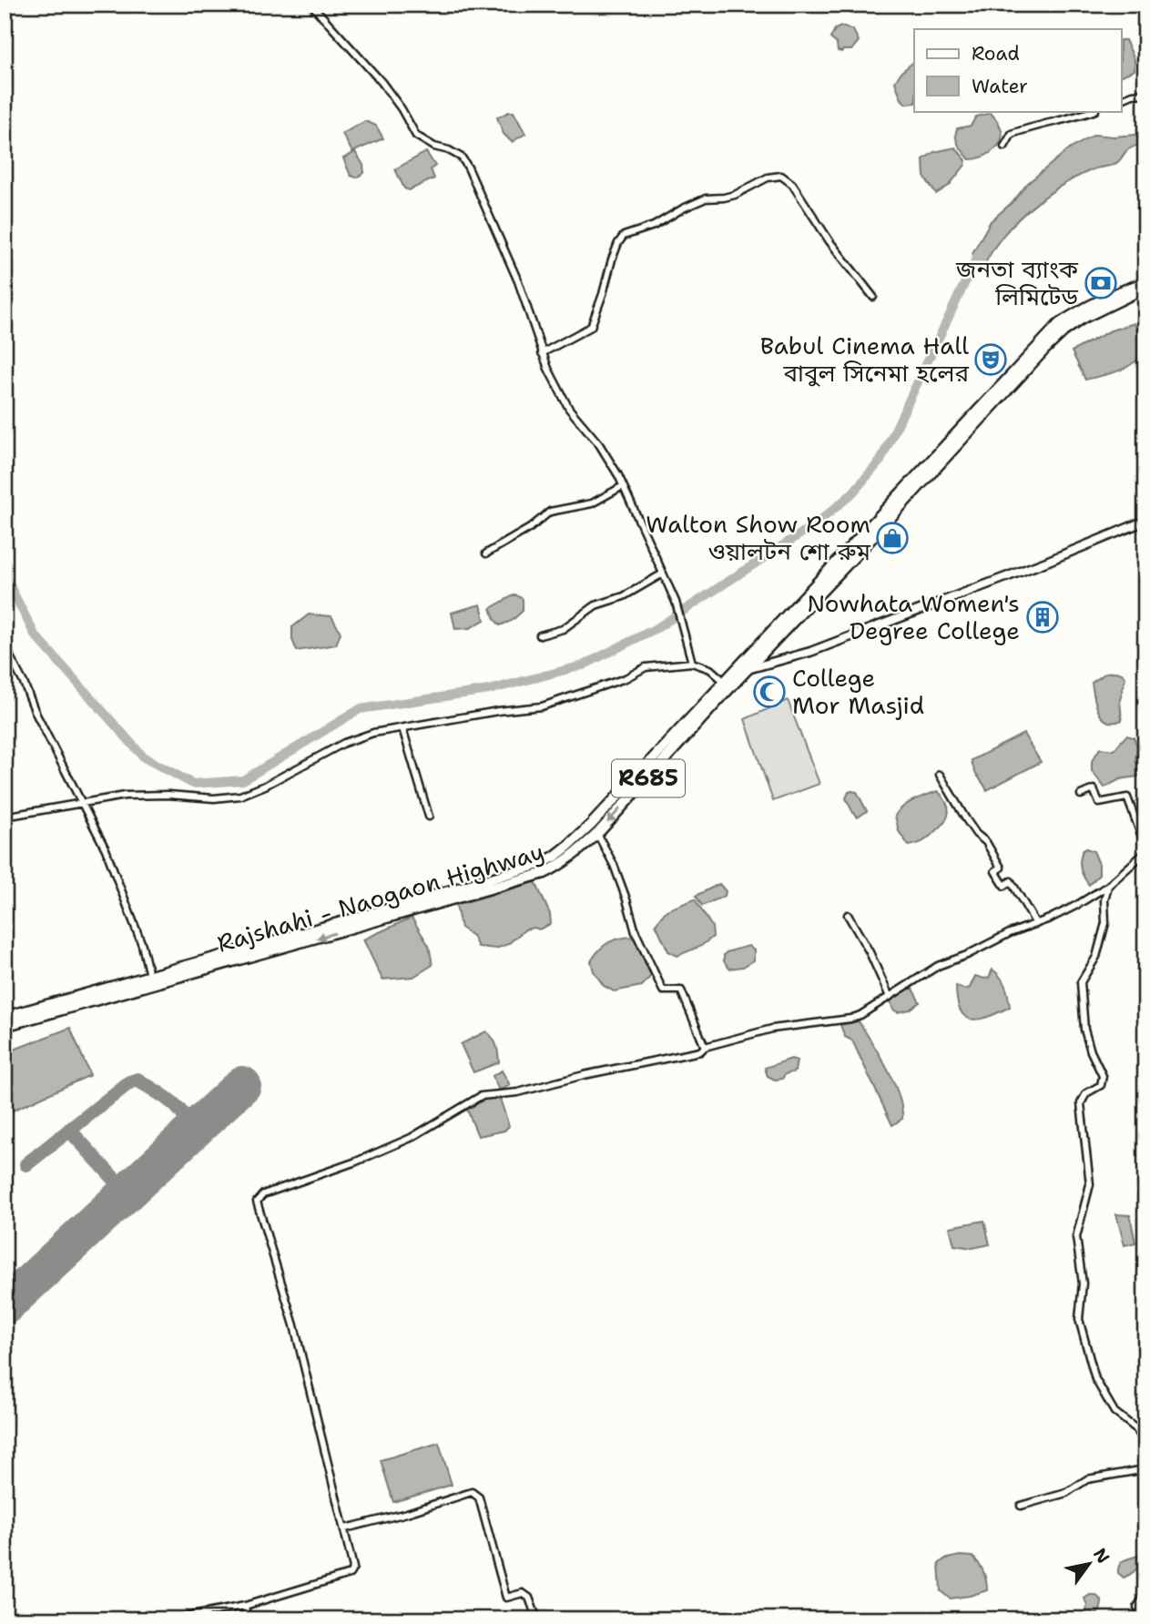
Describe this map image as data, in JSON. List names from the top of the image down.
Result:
{
  "streets": {
    "main road": ["R685", "Rajshahi - Naogaon Highway"]
  },
  "places": {
    "bank": ["জনতা ব্যাংক লিমিটেড"],
    "theatre": ["Babul Cinema Hall বাবুল সিনেমা হলের"],
    "shop": ["Walton Show Room ওয়ালটন শো রুম"],
    "building": ["Nowhata Women's Degree College"],
    "mosque": ["College Mor Masjid"]
  },
  "legend": ["Road", "Water"],
  "north": "top right"
}
